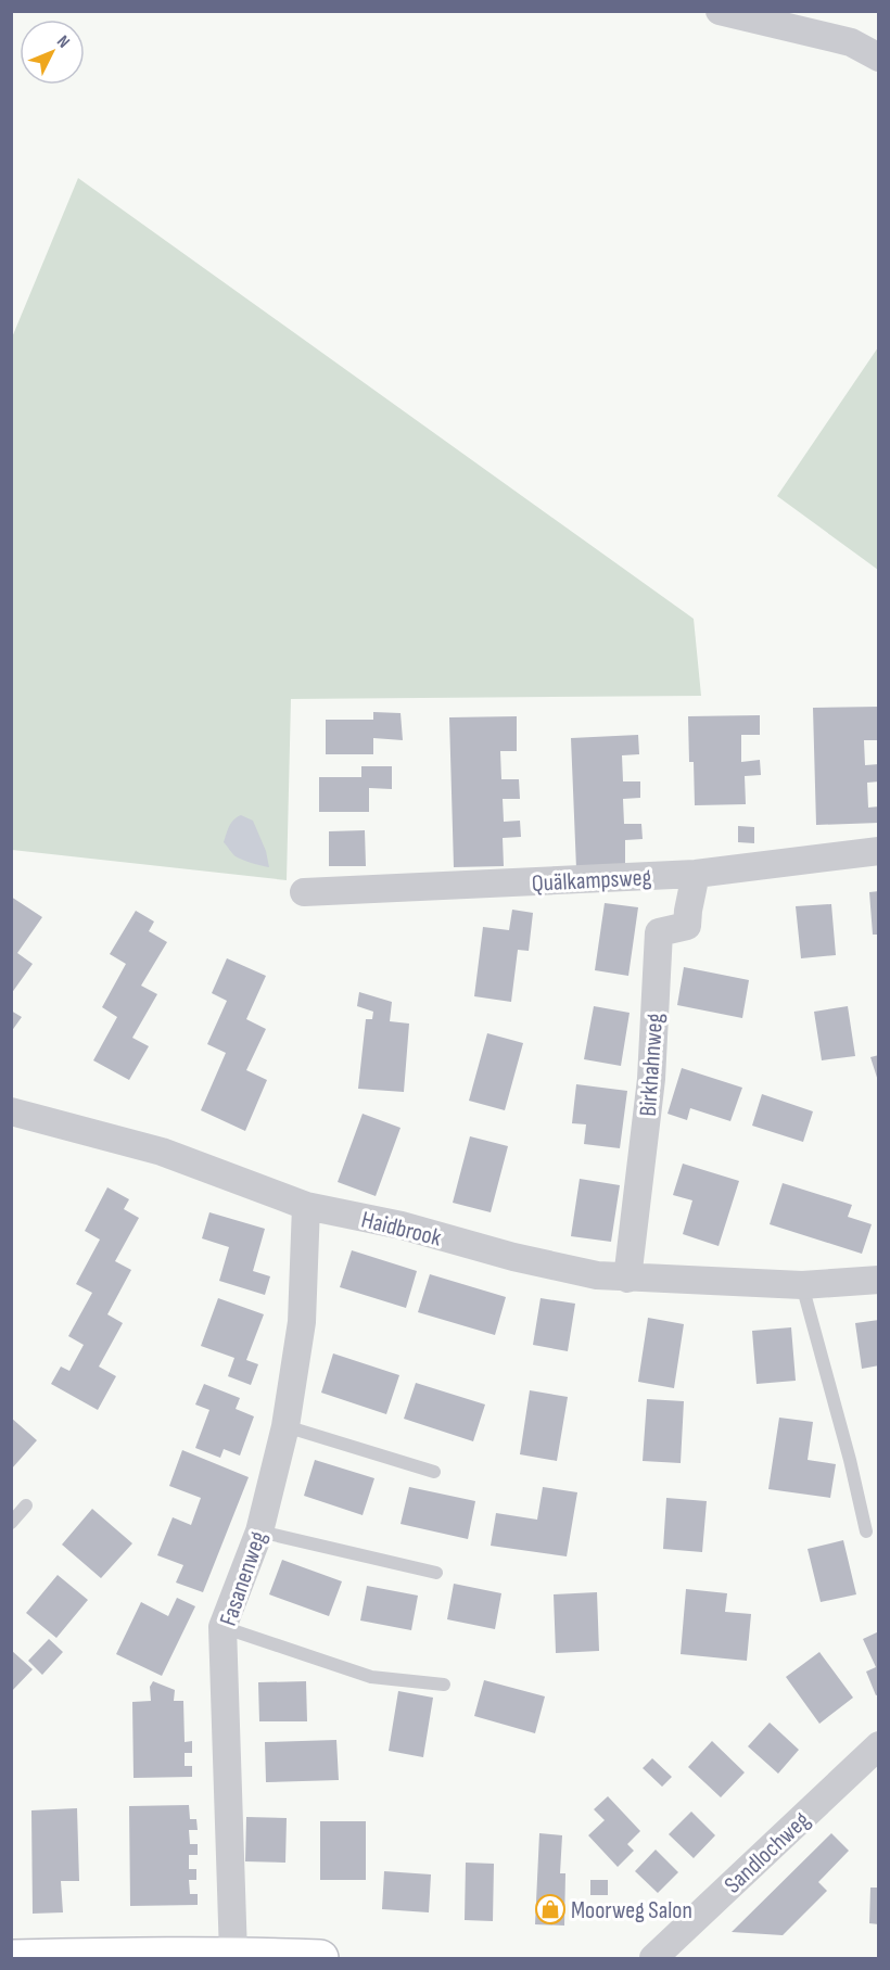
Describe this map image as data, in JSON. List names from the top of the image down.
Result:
{
  "streets": {
    "street": [
      "Quälkampsweg",
      "Birkhahnweg",
      "Haidbrook",
      "Fasanenweg",
      "Sandlochweg"
    ]
  },
  "crossings": [
    ["Quälkampsweg", "Birkhahnweg"],
    ["Birkhahnweg", "Haidbrook"],
    ["Haidbrook", "Fasanenweg"]
  ],
  "places": {
    "shop": ["Moorweg Salon"]
  },
  "north": "top right"
}
